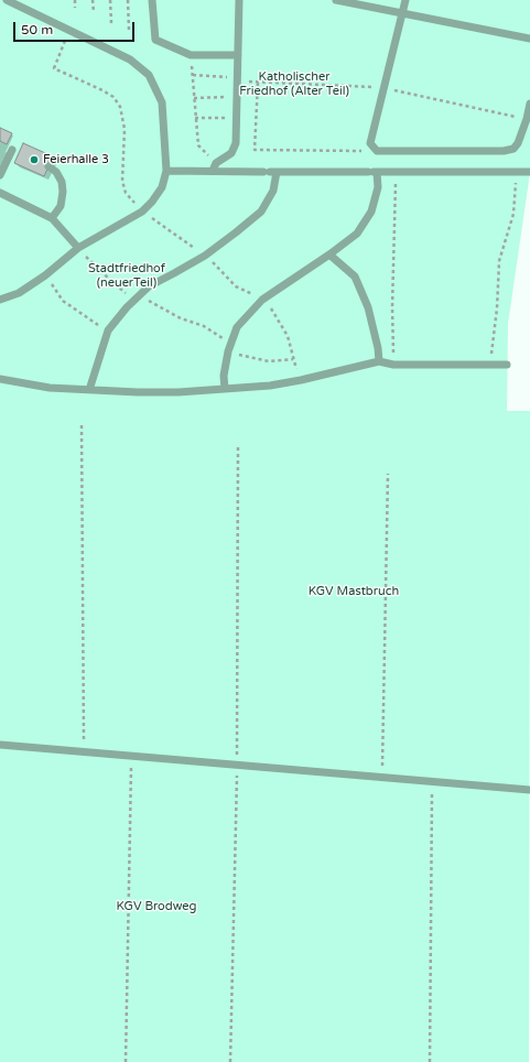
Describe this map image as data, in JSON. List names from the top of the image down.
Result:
{
  "parks": [
    "Katholischer Friedhof (Alter Teil)",
    "Stadtfriedhof (neuerTeil)",
    "KGV Mastbruch",
    "KGV Brodweg"
  ],
  "places": ["Feierhalle 3"],
  "scale_bar": "50 m"
}
